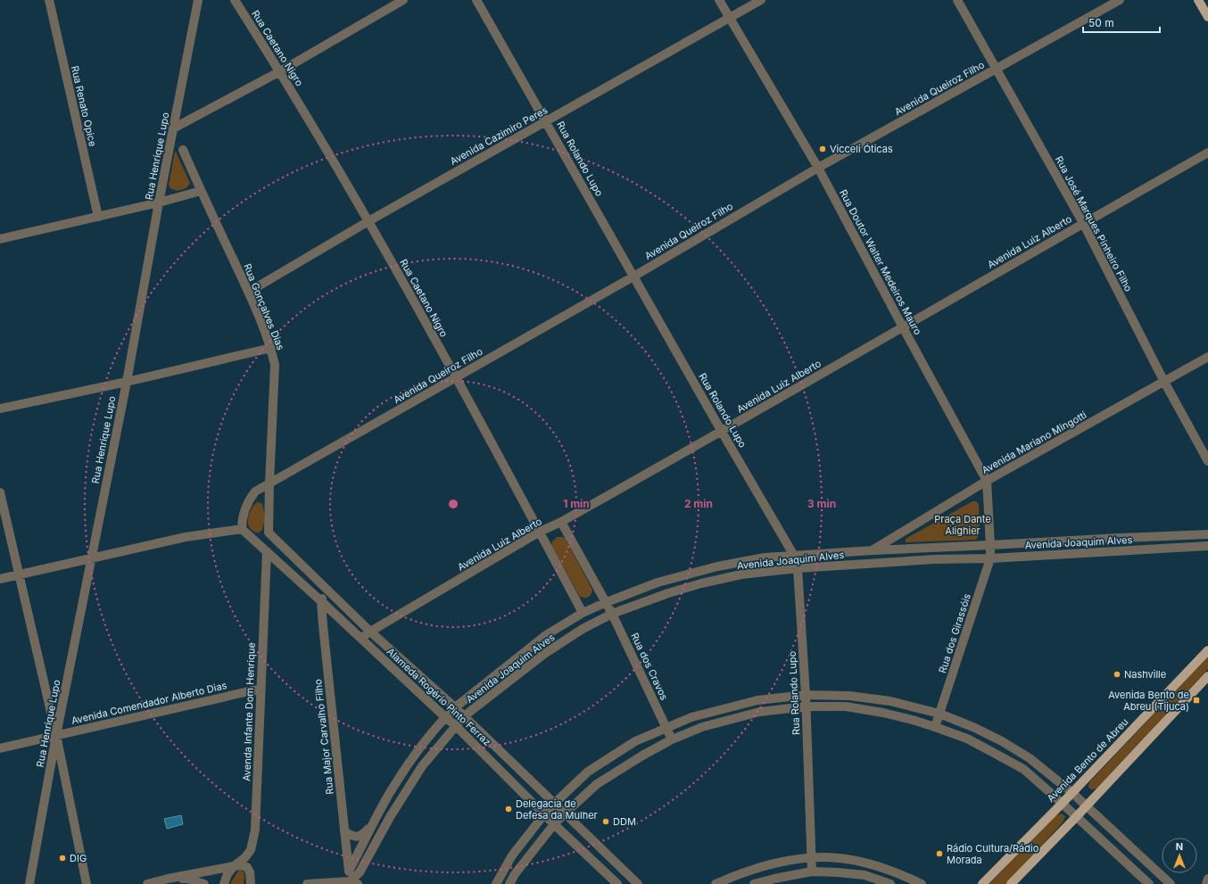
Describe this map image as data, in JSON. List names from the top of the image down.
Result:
{
  "streets": {
    "main road": ["Avenida Bento de Abreu"],
    "street": [
      "Rua Caetano Nigro",
      "Avenida Queiroz Filho",
      "Rua Renato Opice",
      "Avenida Cazimiro Peres",
      "Rua Henrique Lupo",
      "Rua Rolando Lupo",
      "Rua José Marques Pinheiro Filho",
      "Avenida Luiz Alberto",
      "Rua Doutor Walter Medeiros Mauro",
      "Rua Gonçalves Dias",
      "Avenida Mariano Mingotti",
      "Avenida Joaquim Alves",
      "Rua dos Girassóis",
      "Rua dos Cravos",
      "Alameda Rogério Pinto Ferraz",
      "Avenida Comendador Alberto Dias",
      "Avenda Infante Dom Henrique",
      "Rua Major Carvalho Filho"
    ]
  },
  "crossings": [
    ["Rua Caetano Nigro", "Avenida Queiroz Filho"],
    ["Rua Caetano Nigro", "Avenida Cazimiro Peres"],
    ["Rua Caetano Nigro", "Avenida Luiz Alberto"],
    ["Rua Caetano Nigro", "Avenida Joaquim Alves"],
    ["Avenida Queiroz Filho", "Rua Rolando Lupo"],
    ["Avenida Queiroz Filho", "Rua José Marques Pinheiro Filho"],
    ["Avenida Queiroz Filho", "Rua Doutor Walter Medeiros Mauro"],
    ["Avenida Queiroz Filho", "Rua Gonçalves Dias"],
    ["Avenida Cazimiro Peres", "Rua Rolando Lupo"],
    ["Avenida Cazimiro Peres", "Rua Doutor Walter Medeiros Mauro"],
    ["Avenida Cazimiro Peres", "Rua Gonçalves Dias"],
    ["Rua Henrique Lupo", "Avenida Comendador Alberto Dias"],
    ["Rua Rolando Lupo", "Avenida Luiz Alberto"],
    ["Rua Rolando Lupo", "Avenida Joaquim Alves"],
    ["Rua José Marques Pinheiro Filho", "Avenida Luiz Alberto"],
    ["Rua José Marques Pinheiro Filho", "Avenida Mariano Mingotti"],
    ["Avenida Luiz Alberto", "Rua Doutor Walter Medeiros Mauro"],
    ["Avenida Luiz Alberto", "Alameda Rogério Pinto Ferraz"],
    ["Rua Doutor Walter Medeiros Mauro", "Avenida Mariano Mingotti"],
    ["Rua Doutor Walter Medeiros Mauro", "Avenida Joaquim Alves"],
    ["Rua Doutor Walter Medeiros Mauro", "Rua dos Girassóis"],
    ["Rua Gonçalves Dias", "Alameda Rogério Pinto Ferraz"],
    ["Avenida Mariano Mingotti", "Avenida Joaquim Alves"],
    ["Avenida Joaquim Alves", "Rua dos Girassóis"],
    ["Avenida Joaquim Alves", "Rua dos Cravos"],
    ["Avenida Joaquim Alves", "Alameda Rogério Pinto Ferraz"],
    ["Avenida Joaquim Alves", "Rua Major Carvalho Filho"],
    ["Alameda Rogério Pinto Ferraz", "Avenda Infante Dom Henrique"],
    ["Alameda Rogério Pinto Ferraz", "Rua Major Carvalho Filho"],
    ["Avenida Comendador Alberto Dias", "Avenda Infante Dom Henrique"]
  ],
  "parks": ["Praça Dante Alighier"],
  "places": {
    "other": [
      "Vicceli Óticas",
      "Nashville",
      "Delegacia de Defesa da Mulher",
      "DDM",
      "Rádio Cultura/Rádio Morada",
      "DIG"
    ],
    "transit": ["Avenida Bento de Abreu (Tijuca)"]
  },
  "scale_bar": "50 m",
  "north": "top",
  "rings": ["1 min", "2 min", "3 min"]
}
